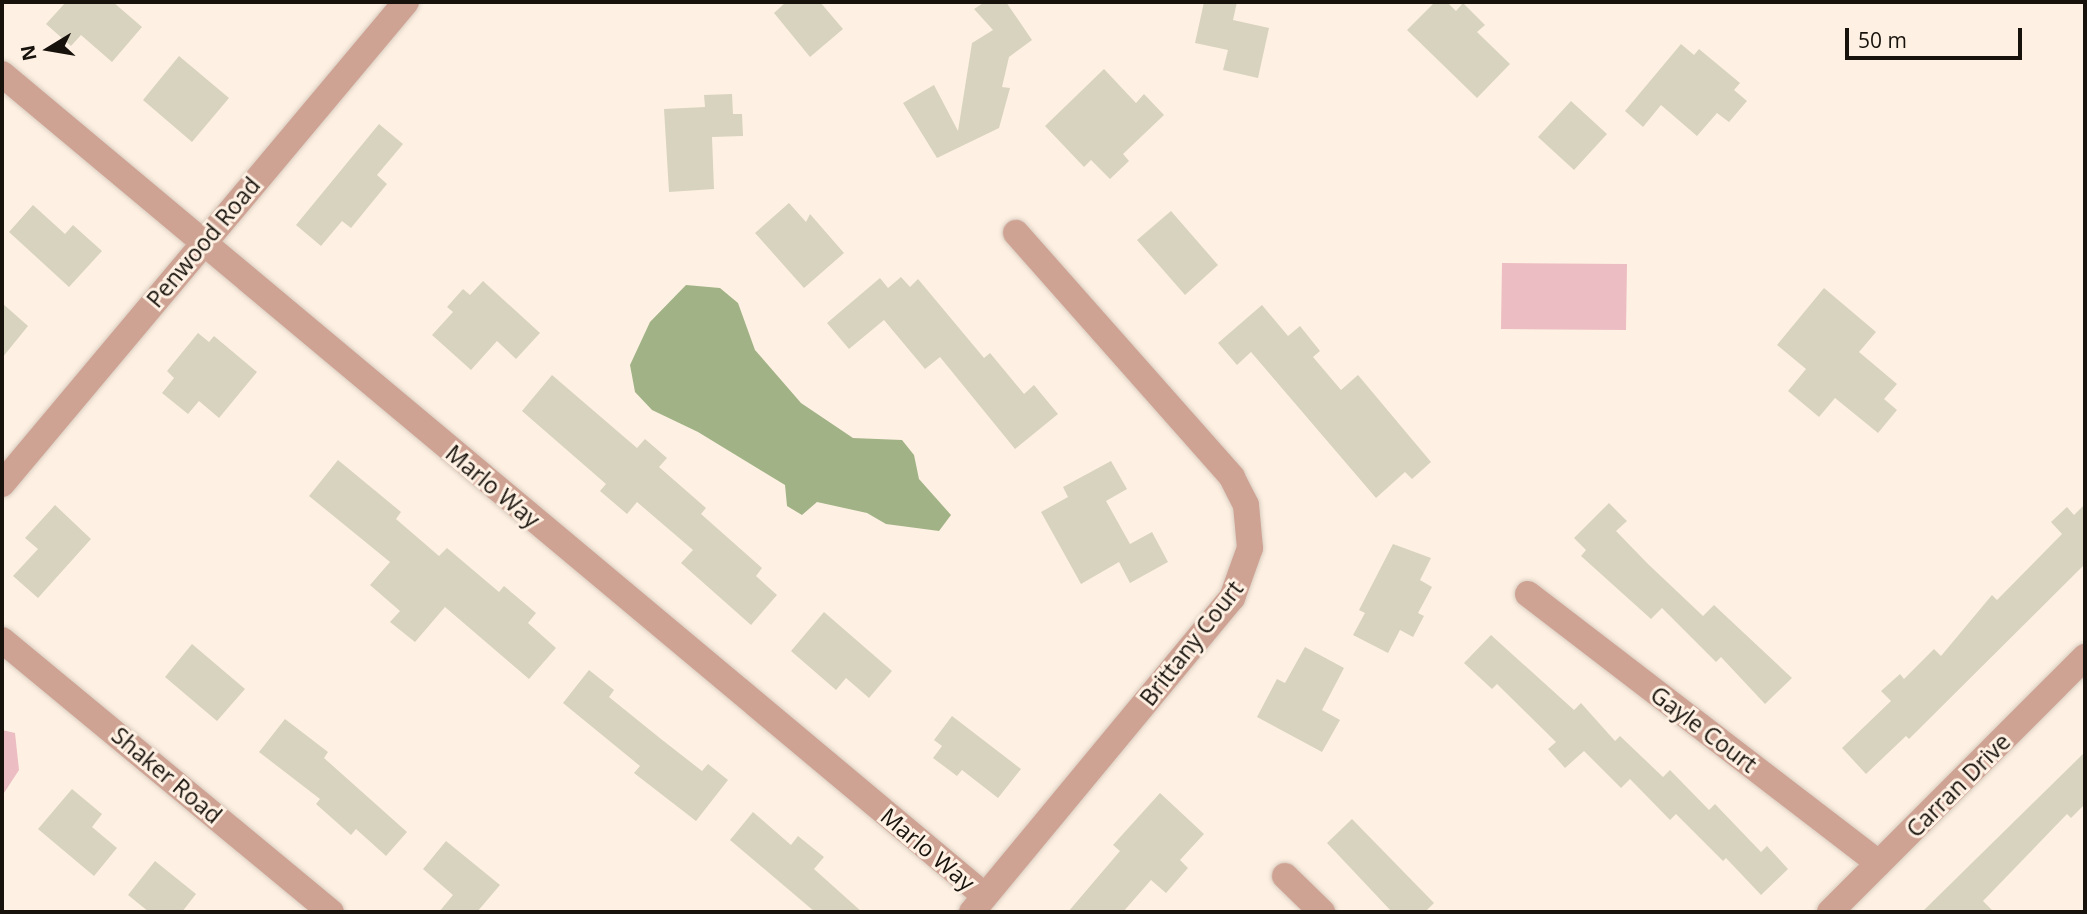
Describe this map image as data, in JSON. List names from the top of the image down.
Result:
{
  "streets": {
    "street": [
      "Penwood Road",
      "Marlo Way",
      "Brittany Court",
      "Gayle Court",
      "Shaker Road",
      "Carran Drive"
    ]
  },
  "crossings": [
    ["Penwood Road", "Marlo Way"],
    ["Marlo Way", "Brittany Court"],
    ["Gayle Court", "Carran Drive"]
  ],
  "scale_bar": "50 m",
  "north": "left"
}
